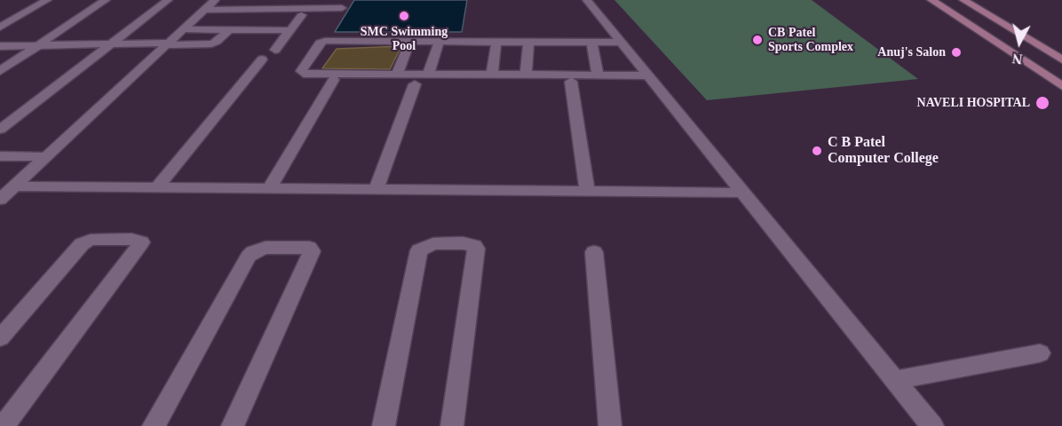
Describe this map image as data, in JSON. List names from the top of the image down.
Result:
{
  "places": [
    "SMC Swimming Pool",
    "CB Patel Sports Complex",
    "Anuj's Salon",
    "NAVELI HOSPITAL",
    "C B Patel Computer College"
  ],
  "north": "bottom"
}
